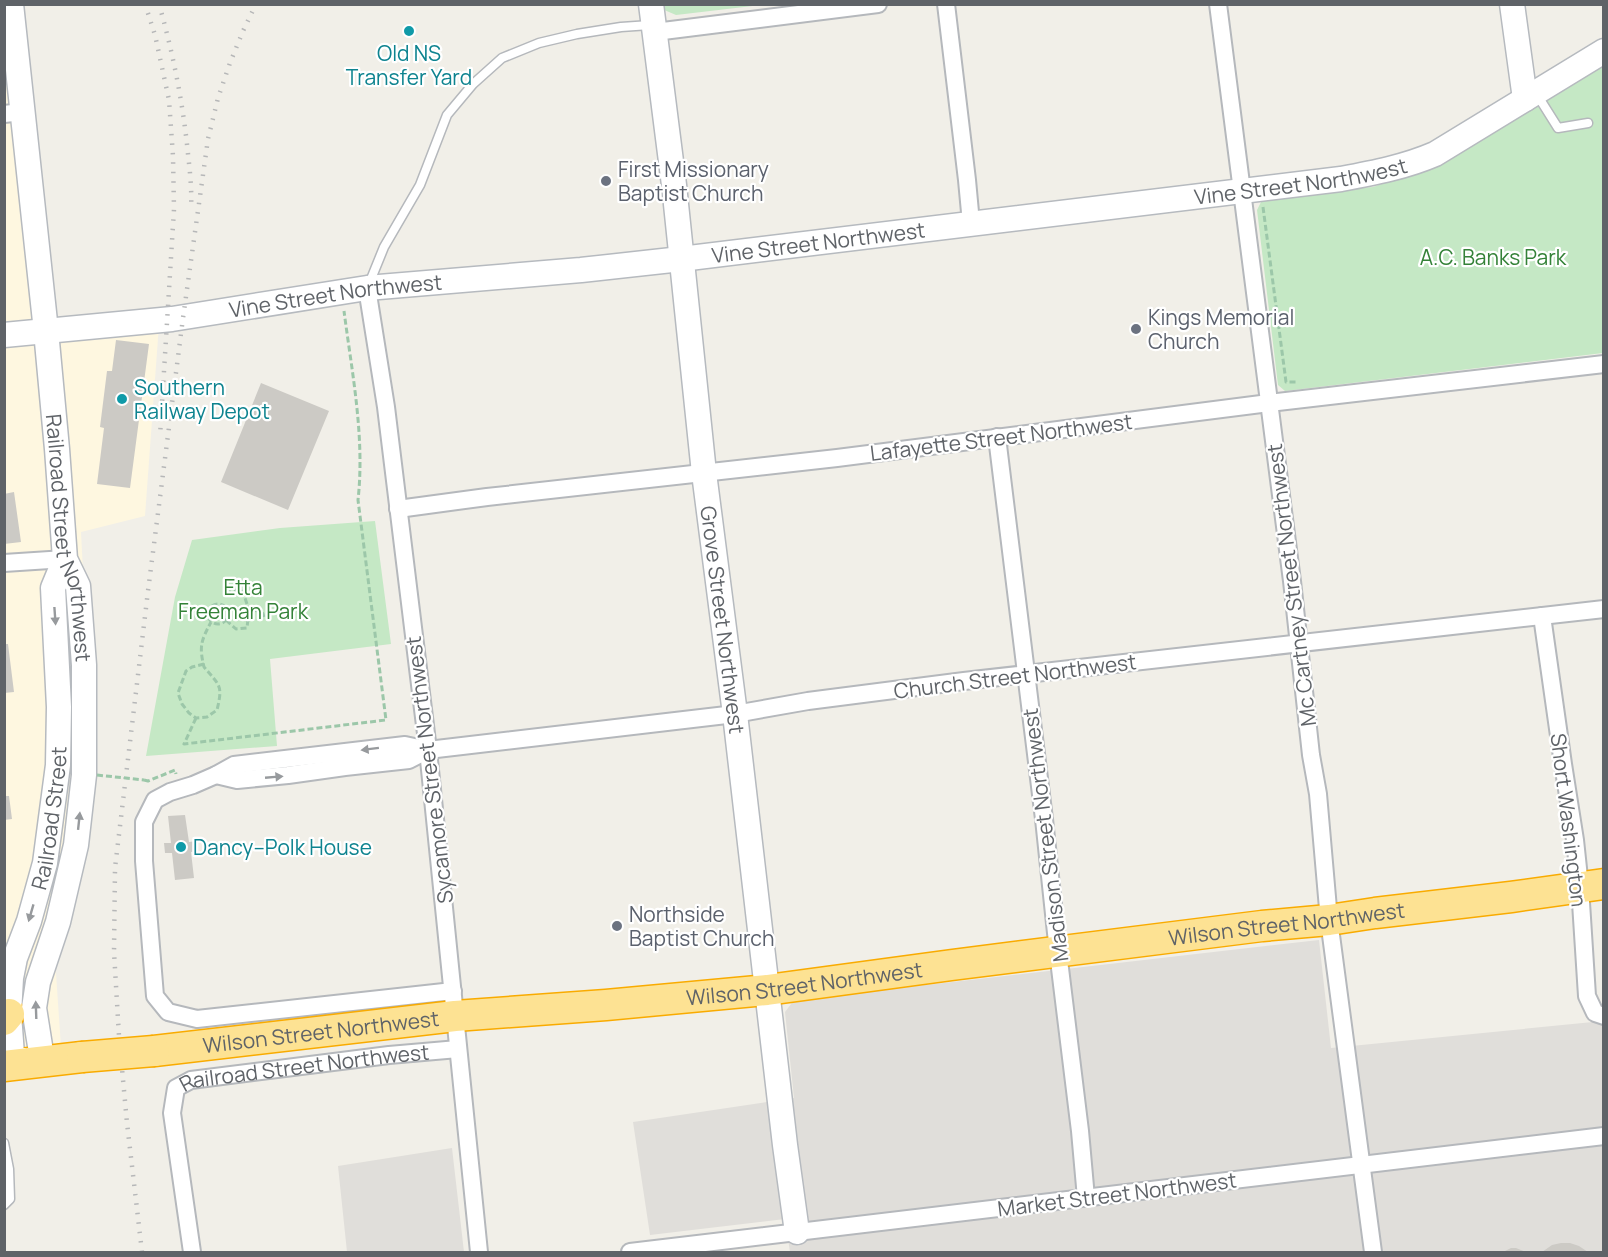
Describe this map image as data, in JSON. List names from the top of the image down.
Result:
{
  "streets": {
    "highway": ["Wilson Street Northwest"],
    "street": [
      "Vine Street Northwest",
      "Lafayette Street Northwest",
      "Railroad Street Northwest",
      "Mc Cartney Street Northwest",
      "Grove Street Northwest",
      "Church Street Northwest",
      "Sycamore Street Northwest",
      "Railroad Street",
      "Short Washington",
      "Madison Street Northwest",
      "Market Street Northwest"
    ]
  },
  "crossings": [
    ["Vine Street Northwest", "Railroad Street Northwest"],
    ["Vine Street Northwest", "Mc Cartney Street Northwest"],
    ["Vine Street Northwest", "Grove Street Northwest"],
    ["Vine Street Northwest", "Sycamore Street Northwest"],
    ["Lafayette Street Northwest", "Mc Cartney Street Northwest"],
    ["Lafayette Street Northwest", "Grove Street Northwest"],
    ["Lafayette Street Northwest", "Sycamore Street Northwest"],
    ["Lafayette Street Northwest", "Madison Street Northwest"],
    ["Railroad Street Northwest", "Sycamore Street Northwest"],
    ["Railroad Street Northwest", "Railroad Street"],
    ["Railroad Street Northwest", "Wilson Street Northwest"],
    ["Mc Cartney Street Northwest", "Church Street Northwest"],
    ["Mc Cartney Street Northwest", "Wilson Street Northwest"],
    ["Mc Cartney Street Northwest", "Market Street Northwest"],
    ["Grove Street Northwest", "Church Street Northwest"],
    ["Grove Street Northwest", "Wilson Street Northwest"],
    ["Grove Street Northwest", "Market Street Northwest"],
    ["Church Street Northwest", "Sycamore Street Northwest"],
    ["Church Street Northwest", "Short Washington"],
    ["Church Street Northwest", "Madison Street Northwest"],
    ["Church Street Northwest", "Wilson Street Northwest"],
    ["Sycamore Street Northwest", "Wilson Street Northwest"],
    ["Railroad Street", "Wilson Street Northwest"],
    ["Short Washington", "Wilson Street Northwest"],
    ["Madison Street Northwest", "Wilson Street Northwest"],
    ["Madison Street Northwest", "Market Street Northwest"]
  ],
  "one_way": ["Railroad Street"],
  "parks": ["A.C. Banks Park", "Etta Freeman Park"],
  "places": [
    "Old NS Transfer Yard",
    "First Missionary Baptist Church",
    "Kings Memorial Church",
    "Southern Railway Depot",
    "Dancy–Polk House",
    "Northside Baptist Church"
  ]
}
